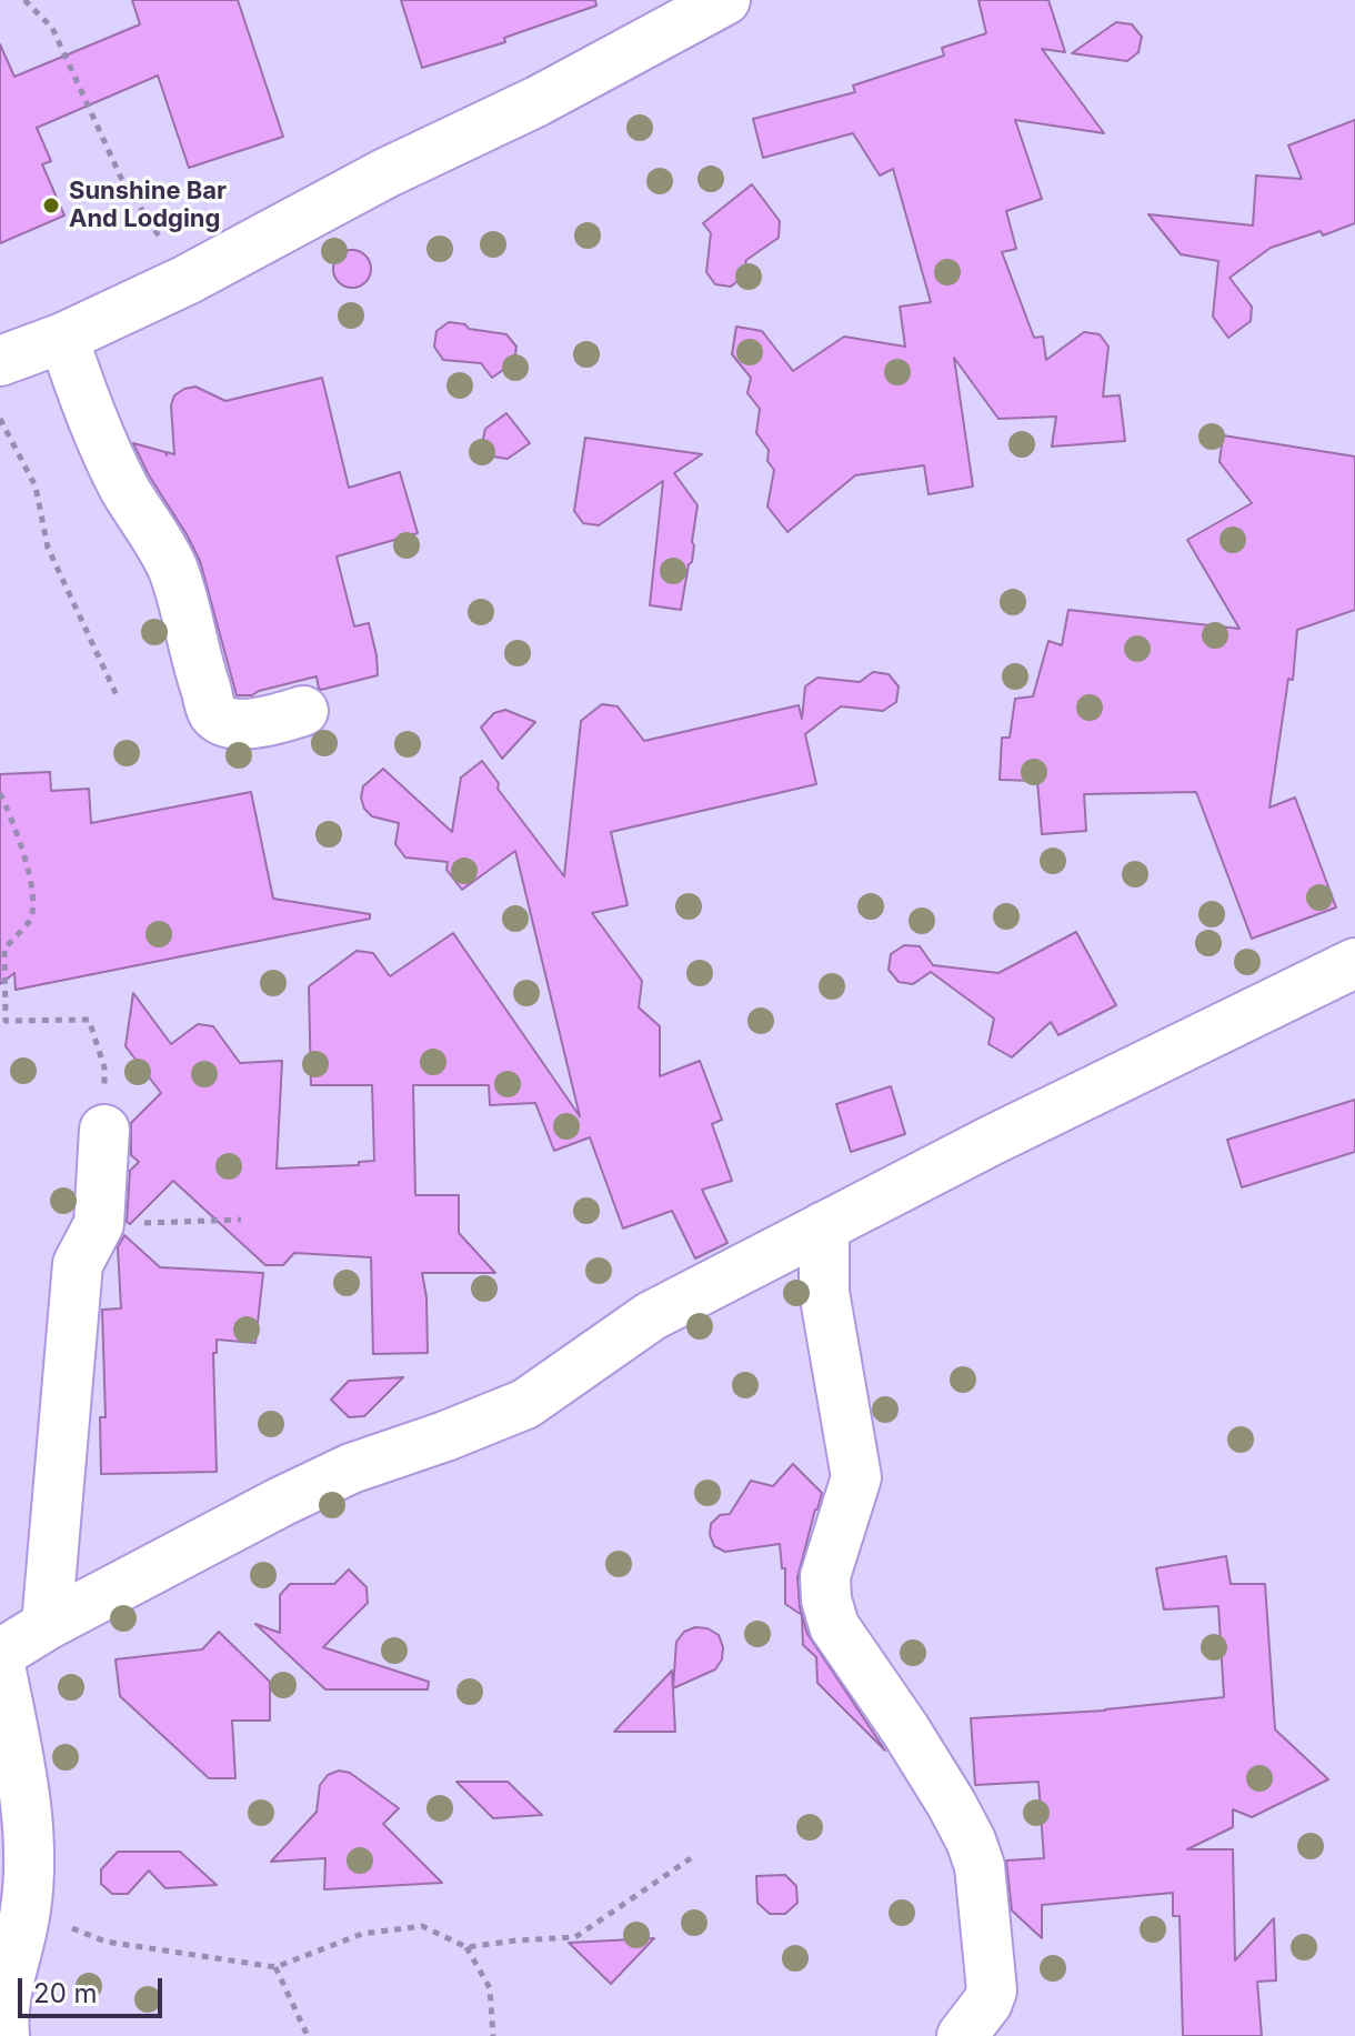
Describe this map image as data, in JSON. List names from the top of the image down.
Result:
{
  "places": ["Sunshine Bar And Lodging"],
  "scale_bar": "20 m"
}
